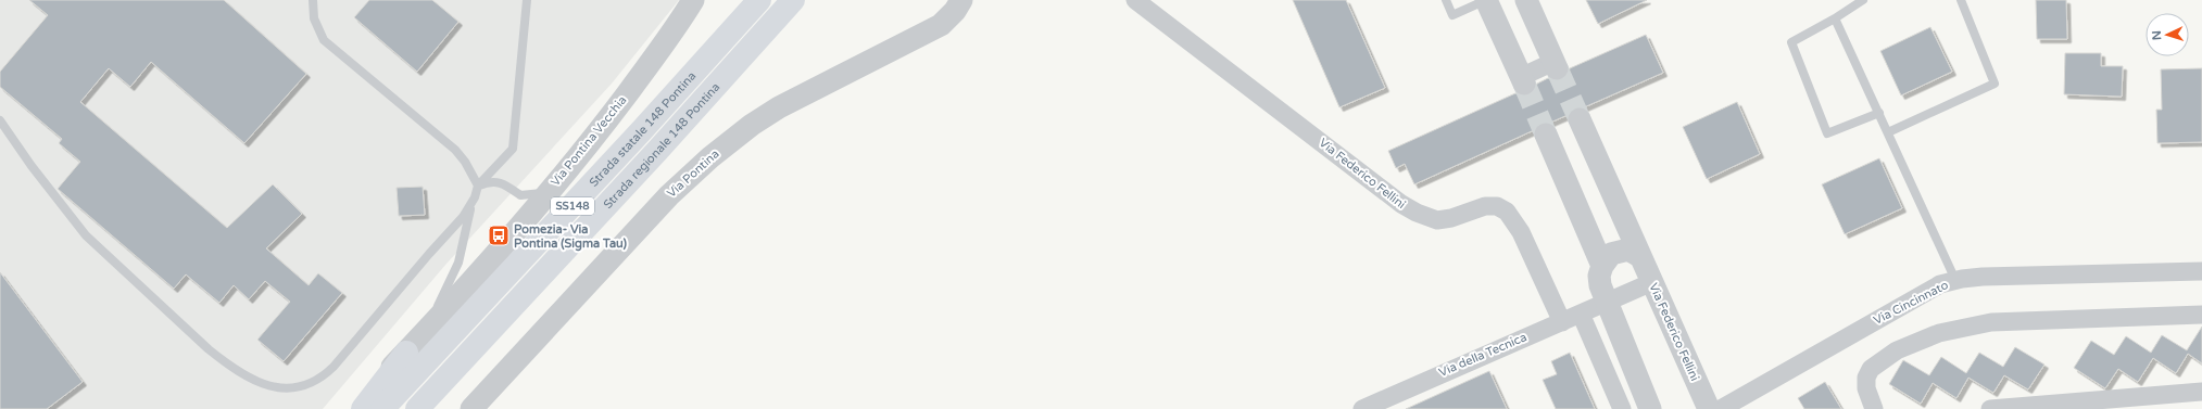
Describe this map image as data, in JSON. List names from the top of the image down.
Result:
{
  "streets": {
    "highway": ["Strada statale 148 Pontina", "Strada regionale 148 Pontina", "SS148"],
    "street": [
      "Via Pontina Vecchia",
      "Via Pontina",
      "Via Federico Fellini",
      "Via Cincinnato",
      "Via della Tecnica"
    ]
  },
  "crossings": [
    ["Via Federico Fellini", "Via della Tecnica"]
  ],
  "places": {
    "bus stop": ["Pomezia- Via Pontina (Sigma Tau)"]
  },
  "north": "left"
}
